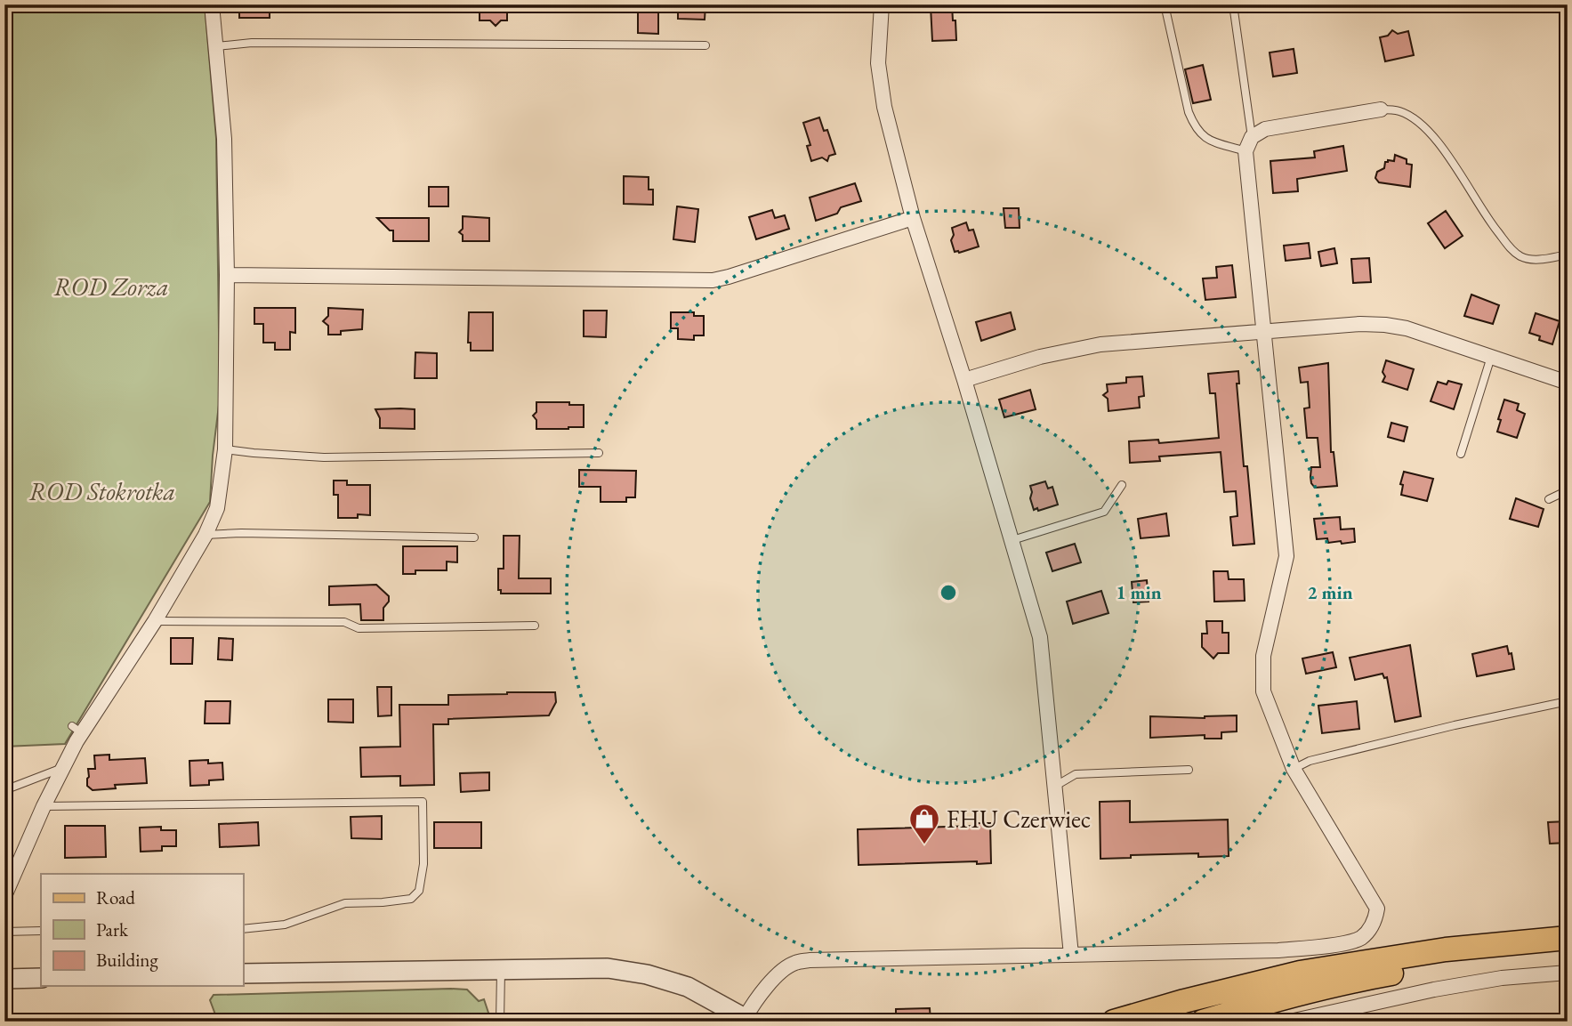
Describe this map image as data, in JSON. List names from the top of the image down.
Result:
{
  "parks": ["ROD Zorza", "ROD Stokrotka"],
  "places": {
    "shop": ["FHU Czerwiec"]
  },
  "legend": ["Road", "Park", "Building"],
  "rings": ["1 min", "2 min"]
}
